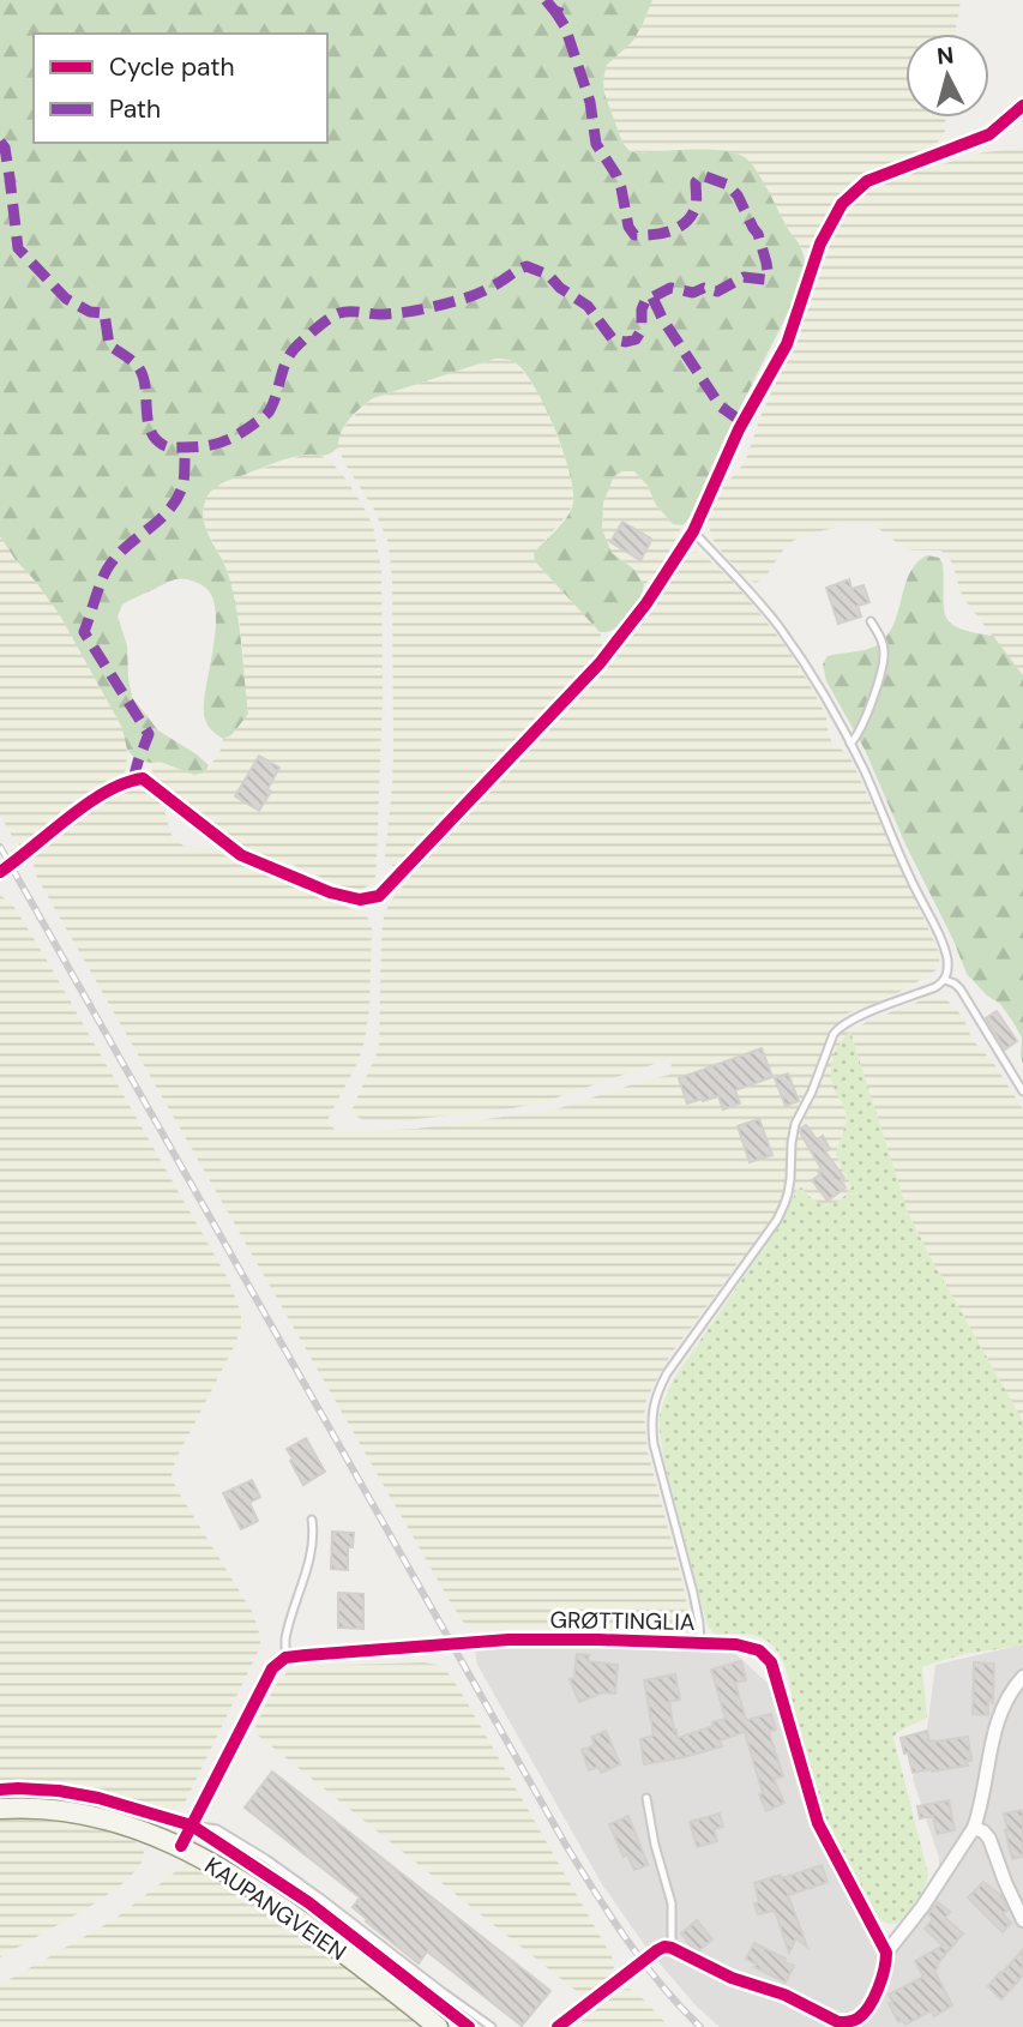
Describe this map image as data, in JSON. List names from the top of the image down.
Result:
{
  "streets": {
    "main road": ["KAUPANGVEIEN"],
    "street": ["GRØTTINGLIA"]
  },
  "legend": ["Cycle path", "Path"],
  "north": "top"
}
